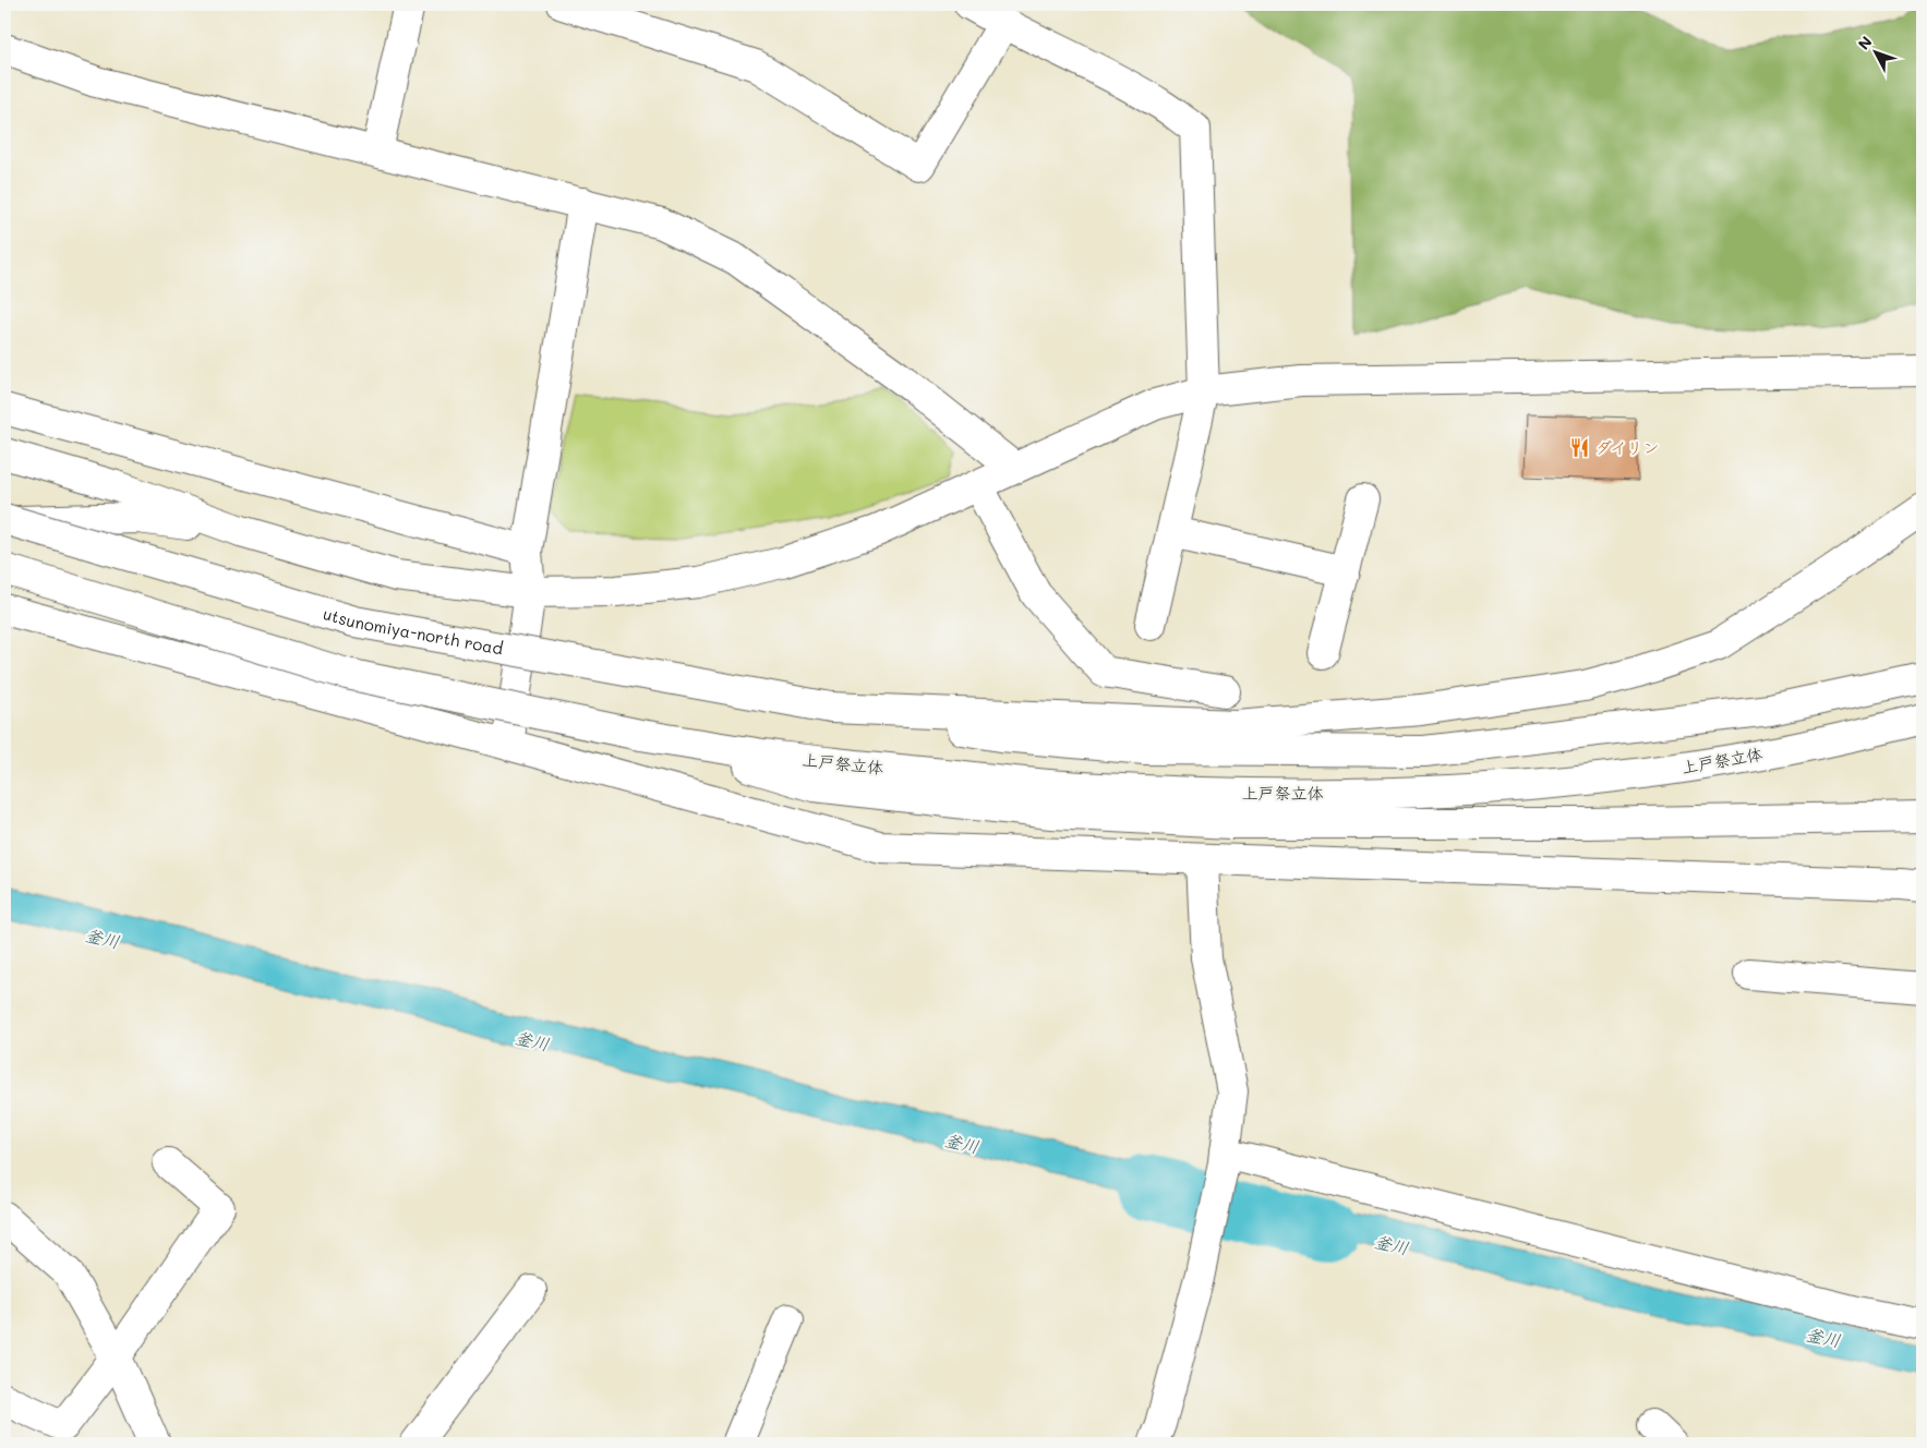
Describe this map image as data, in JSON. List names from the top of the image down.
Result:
{
  "streets": {
    "main road": ["utsunomiya-north road", "上戸祭立体"]
  },
  "water": ["釜川"],
  "places": {
    "restaurant": ["ダイリン"]
  },
  "north": "top left"
}
